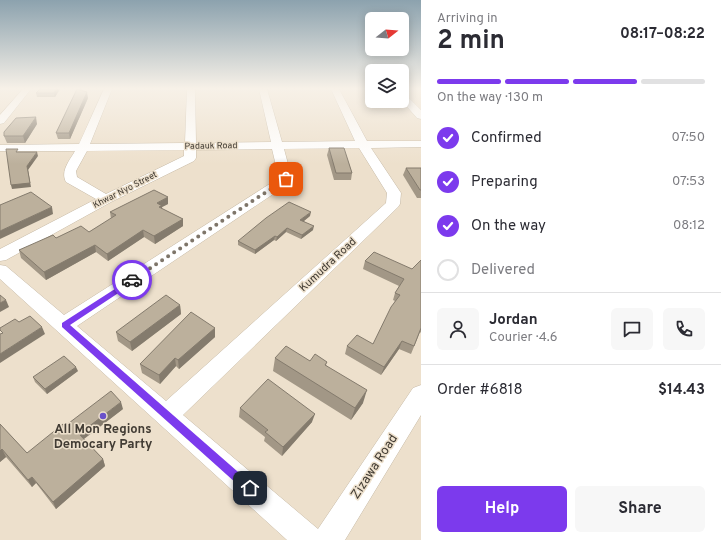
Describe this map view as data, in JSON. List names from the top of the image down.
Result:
{
  "streets": {
    "street": [
      "Padauk Road",
      "Khwar Nyo Street",
      "Kumudra Road",
      "Zizawa Road"
    ]
  },
  "crossings": [
    ["Padauk Road", "Khwar Nyo Street"],
    ["Padauk Road", "Kumudra Road"]
  ],
  "places": ["All Mon Regions Democary Party"],
  "north": "right",
  "page": {
    "heading": ["2 min", "Arriving in", "08:17–08:22"],
    "panel": [
      "Jordan",
      "Courier · 4.6",
      "Order #6818",
      "$14.43"
    ],
    "bar": "On the way · 130 m",
    "list": [
      ["Confirmed", "07:50"],
      ["Preparing", "07:53"],
      ["On the way", "08:12"],
      "Delivered"
    ],
    "buttons": ["Help", "Share"]
  }
}
